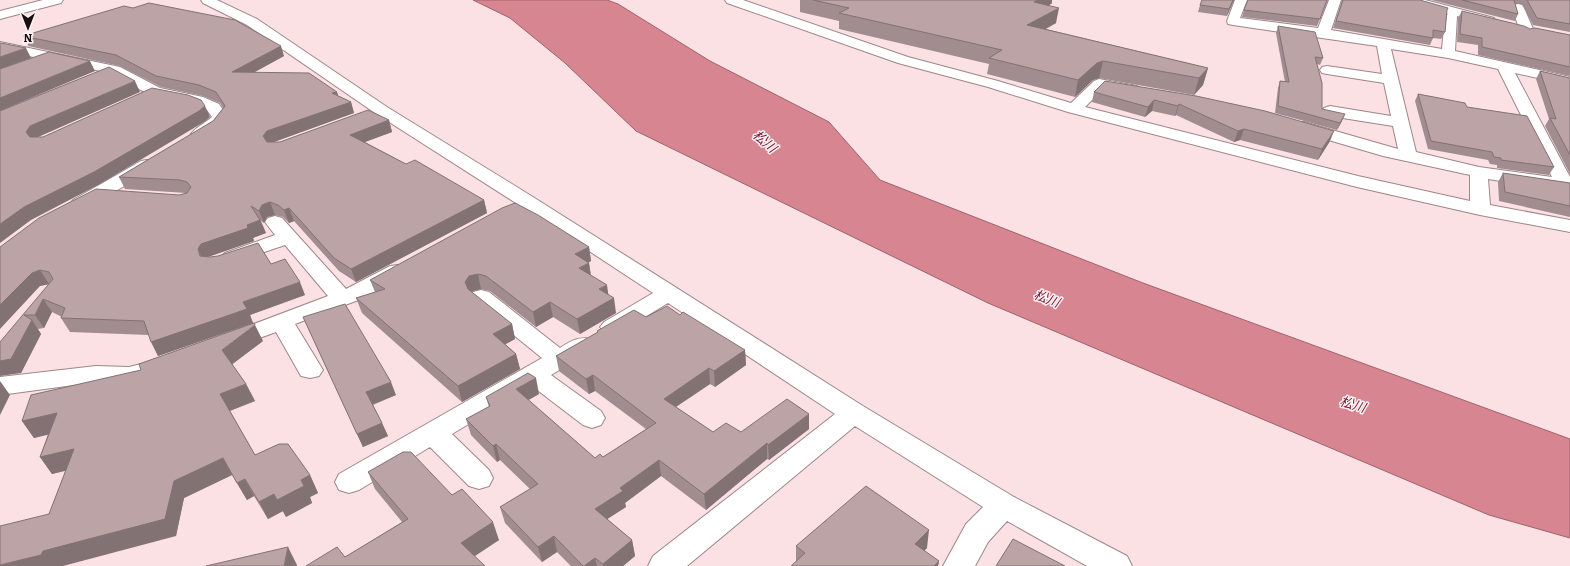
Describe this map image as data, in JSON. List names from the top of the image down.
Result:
{
  "water": ["松川"],
  "north": "bottom"
}
